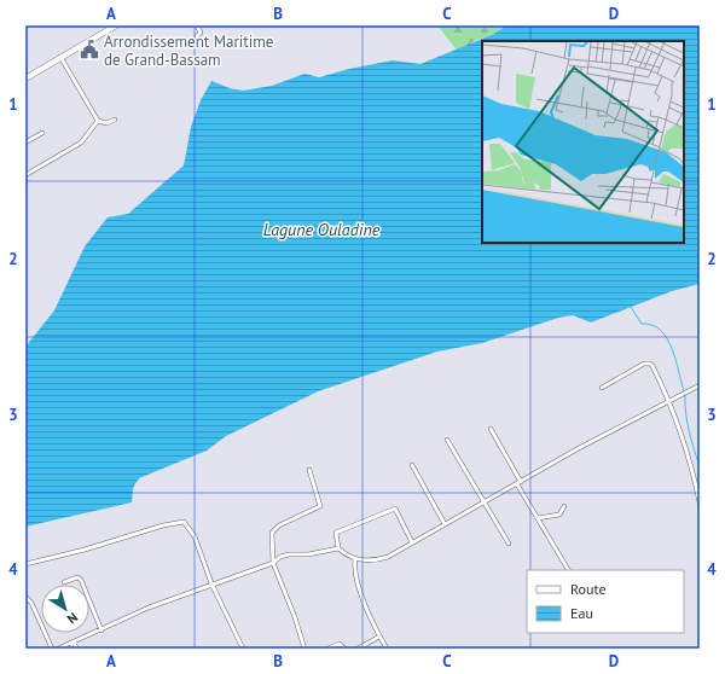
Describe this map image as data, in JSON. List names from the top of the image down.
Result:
{
  "water": ["Lagune Ouladine"],
  "places": {
    "public building": ["Arrondissement Maritime de Grand-Bassam"]
  },
  "legend": ["Route", "Eau"],
  "north": "bottom right",
  "grid": {
    "columns": [
      "A",
      "B",
      "C",
      "D"
    ],
    "rows": [
      "1",
      "2",
      "3",
      "4"
    ]
  }
}
